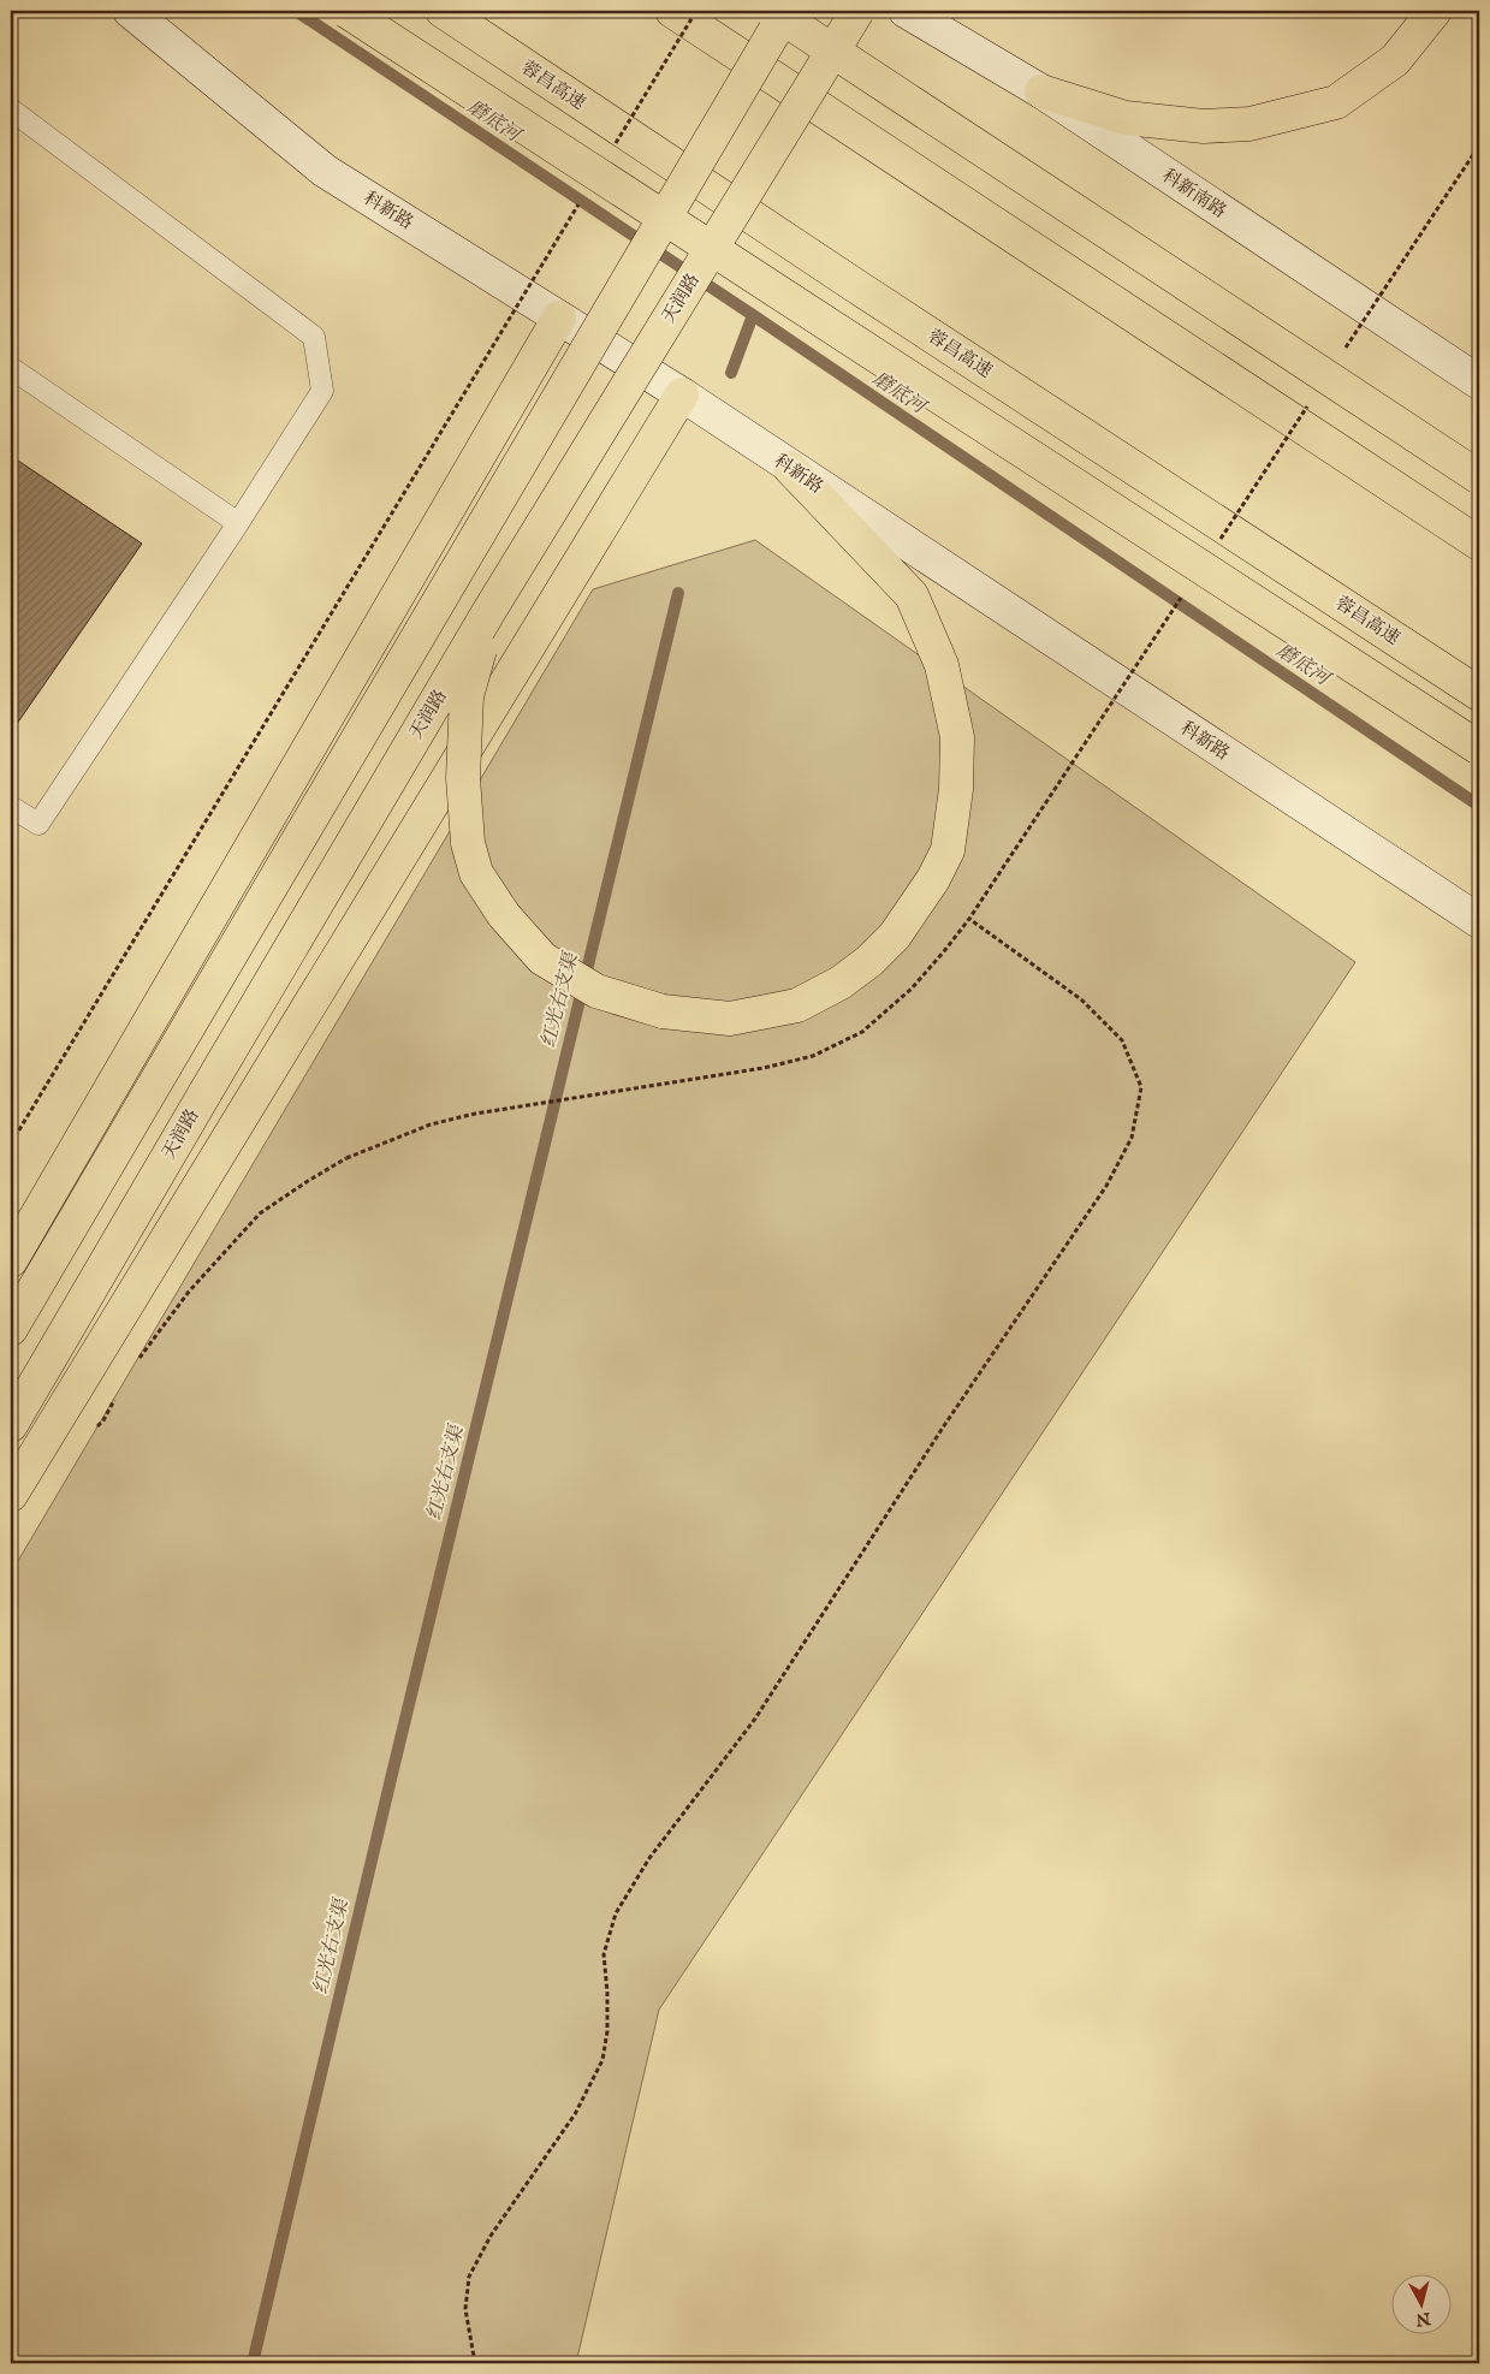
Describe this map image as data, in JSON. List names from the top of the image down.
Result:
{
  "streets": {
    "main road": [
      "蓉昌高速",
      "科新南路",
      "科新路",
      "天润路"
    ]
  },
  "water": ["磨底河", "红光右支渠"],
  "north": "bottom"
}
